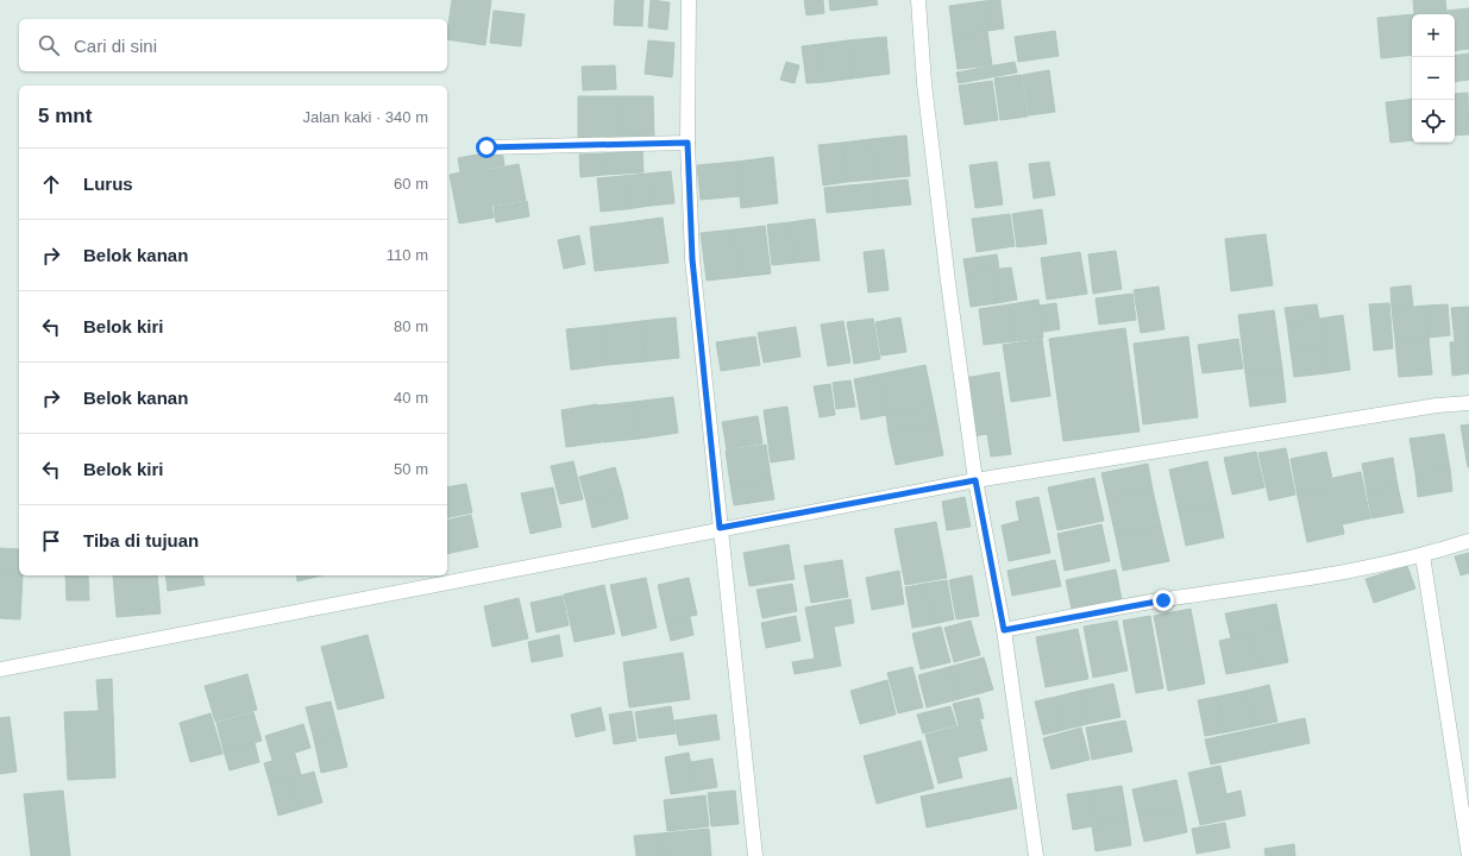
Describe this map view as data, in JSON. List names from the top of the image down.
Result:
{
  "page": {
    "map_buttons": ["+", "−"],
    "search": "Cari di sini",
    "heading": ["5 mnt", "Jalan kaki · 340 m"],
    "list": [
      ["Lurus", "60 m"],
      ["Belok kanan", "110 m"],
      ["Belok kiri", "80 m"],
      ["Belok kanan", "40 m"],
      ["Belok kiri", "50 m"],
      "Tiba di tujuan"
    ]
  }
}
